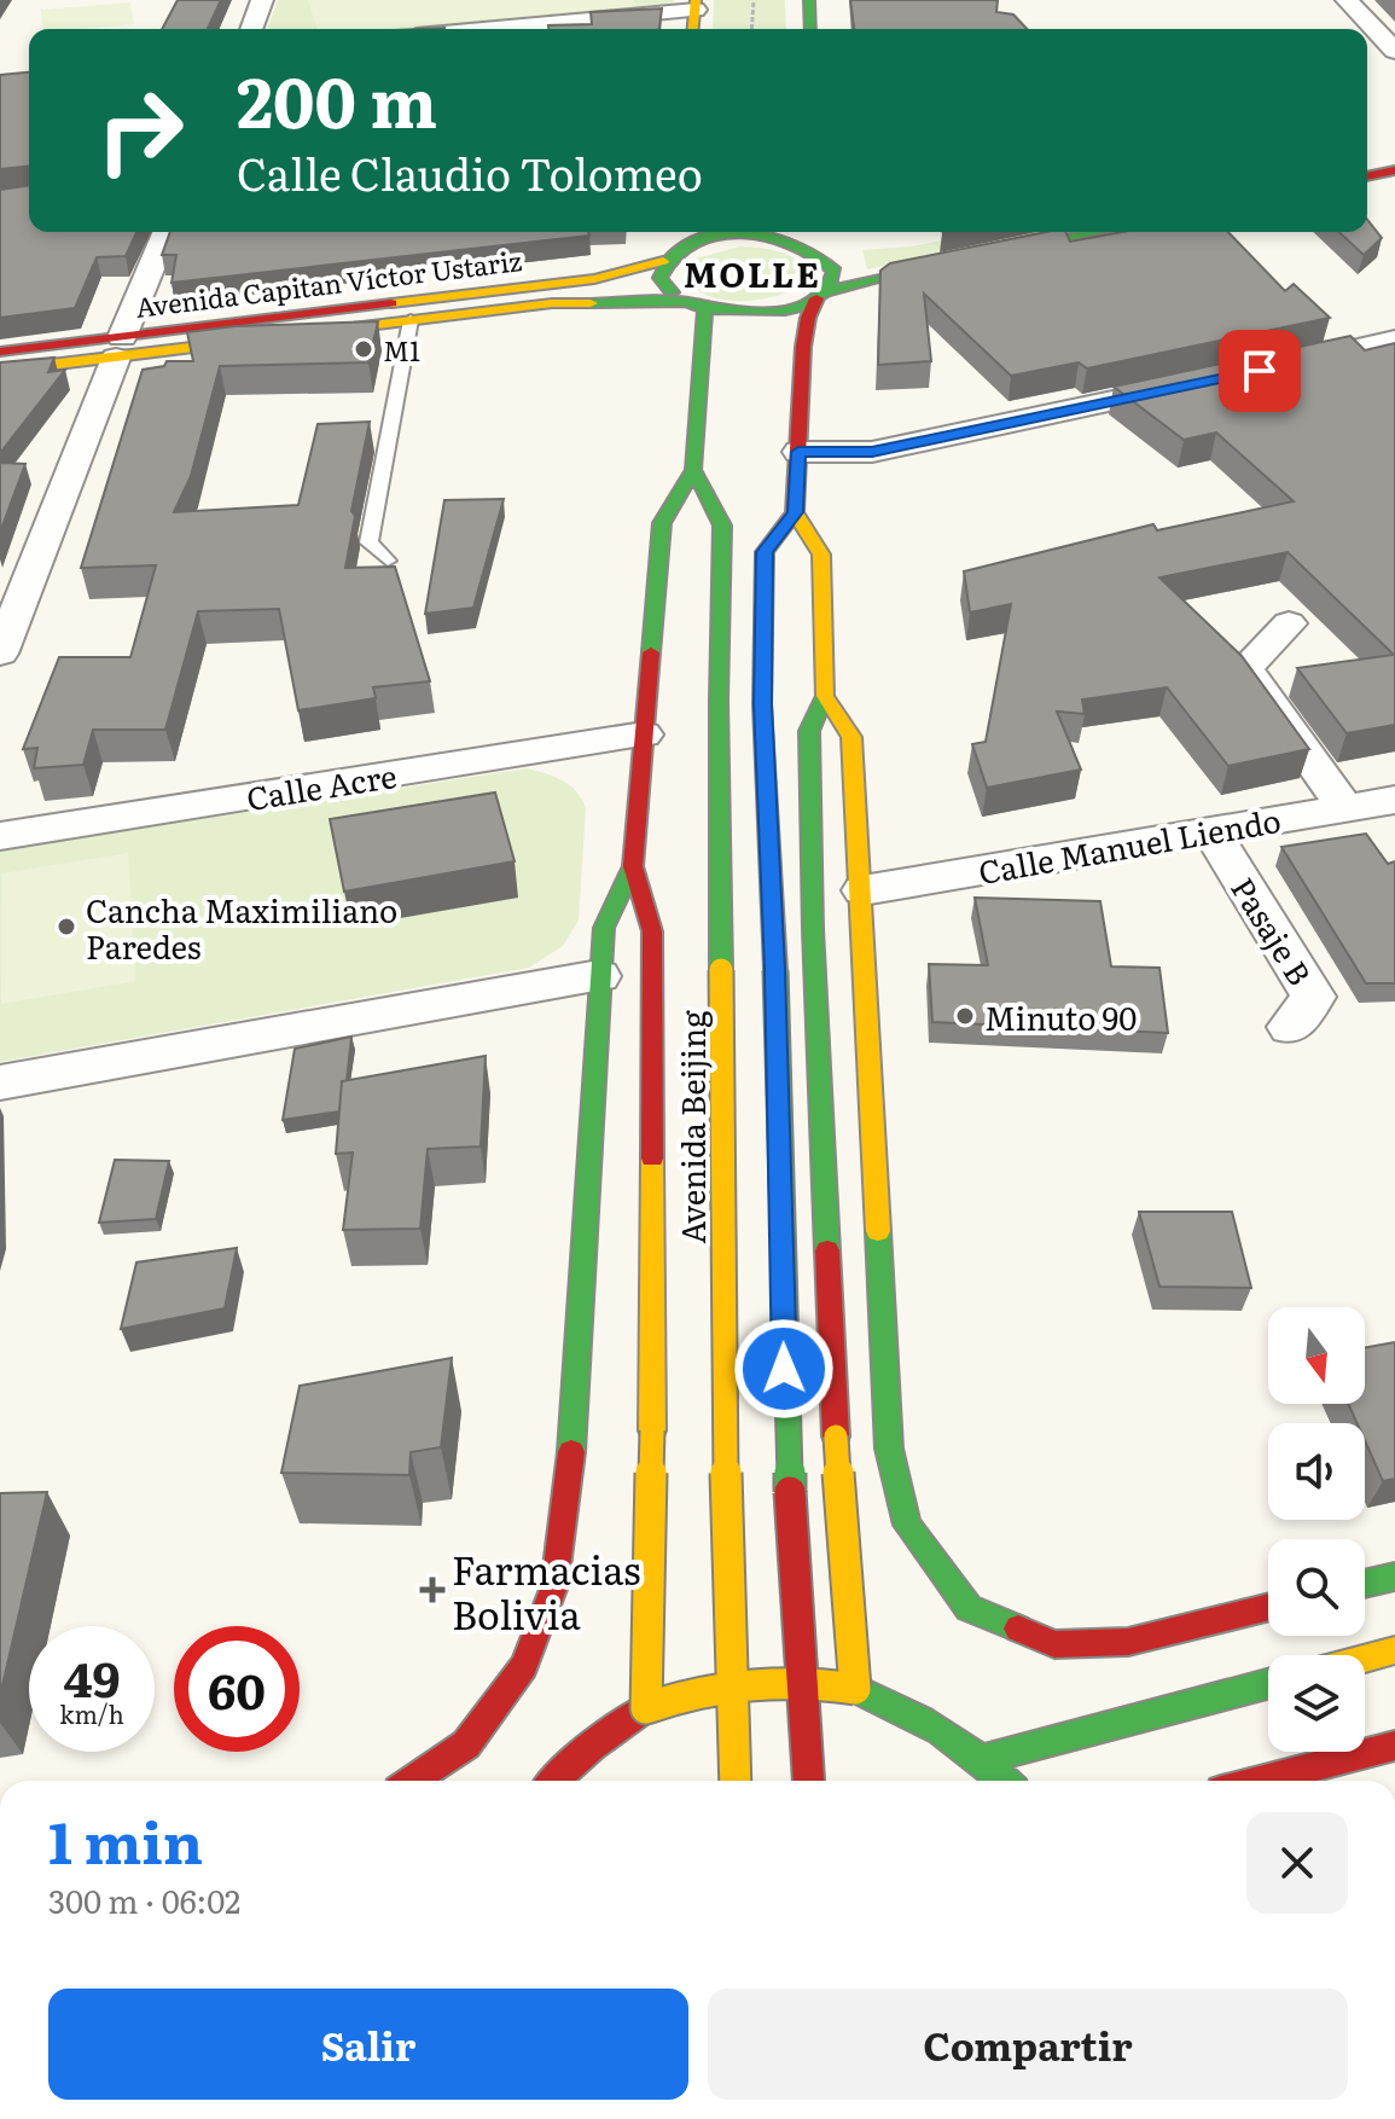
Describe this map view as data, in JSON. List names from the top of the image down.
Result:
{
  "streets": {
    "main road": ["Avenida Capitan Víctor Ustariz", "Avenida Beijing"],
    "street": ["Calle Acre", "Calle Manuel Liendo", "Pasaje B"]
  },
  "crossings": [
    ["Calle Manuel Liendo", "Pasaje B"]
  ],
  "districts": ["MOLLE"],
  "places": {
    "other": ["M1", "Cancha Maximiliano Paredes", "Minuto 90"],
    "health": ["Farmacias Bolivia"]
  },
  "north": "bottom",
  "page": {
    "turn": ["200 m", "Calle Claudio Tolomeo"],
    "speed": "49 km/h",
    "limit": "60",
    "heading": ["1 min", "300 m · 06:02"],
    "buttons": ["Salir", "Compartir"]
  }
}
